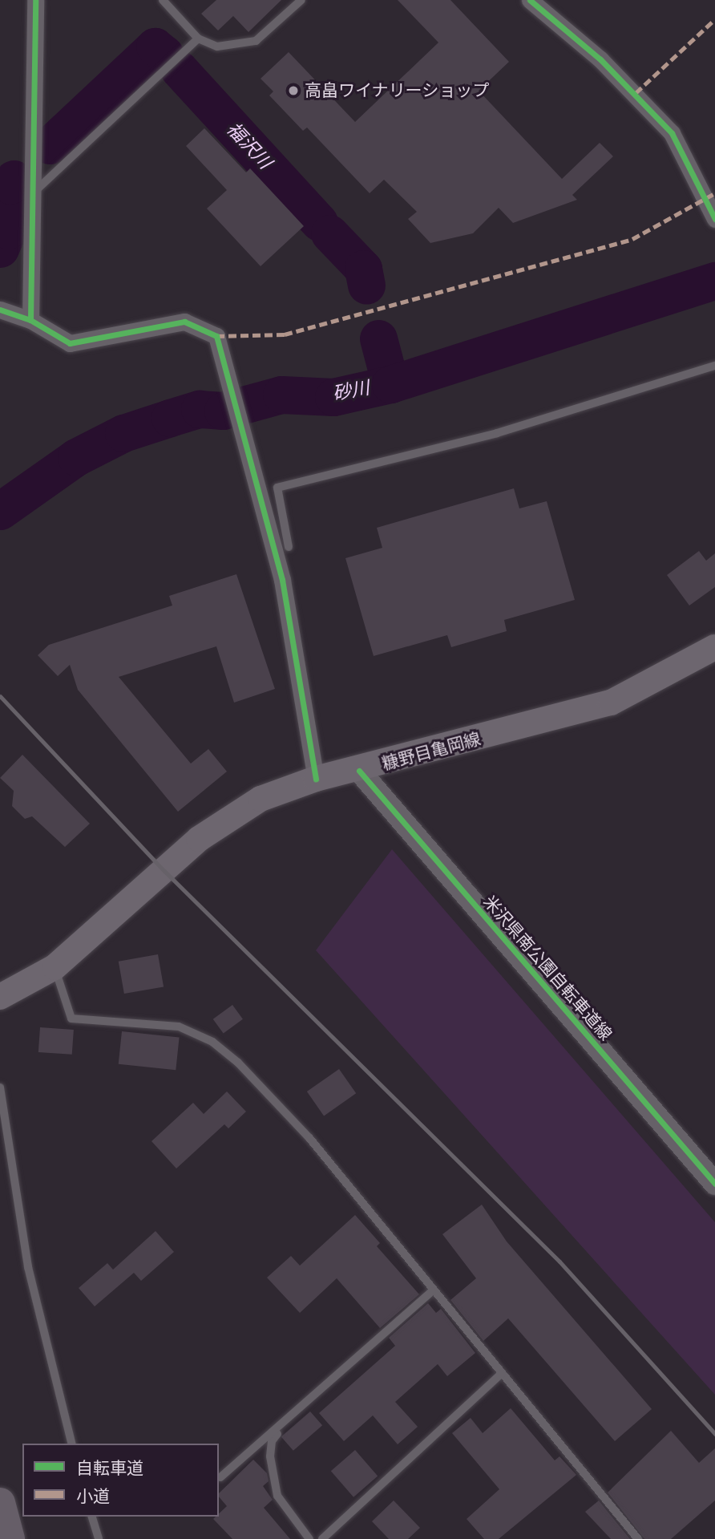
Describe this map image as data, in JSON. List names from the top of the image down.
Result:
{
  "streets": {
    "main road": ["糠野目亀岡線"],
    "street": ["米沢県南公園自転車道線"]
  },
  "crossings": [
    ["糠野目亀岡線", "米沢県南公園自転車道線"]
  ],
  "water": ["福沢川", "砂川"],
  "places": ["高畠ワイナリーショップ"],
  "legend": ["自転車道", "小道"]
}
